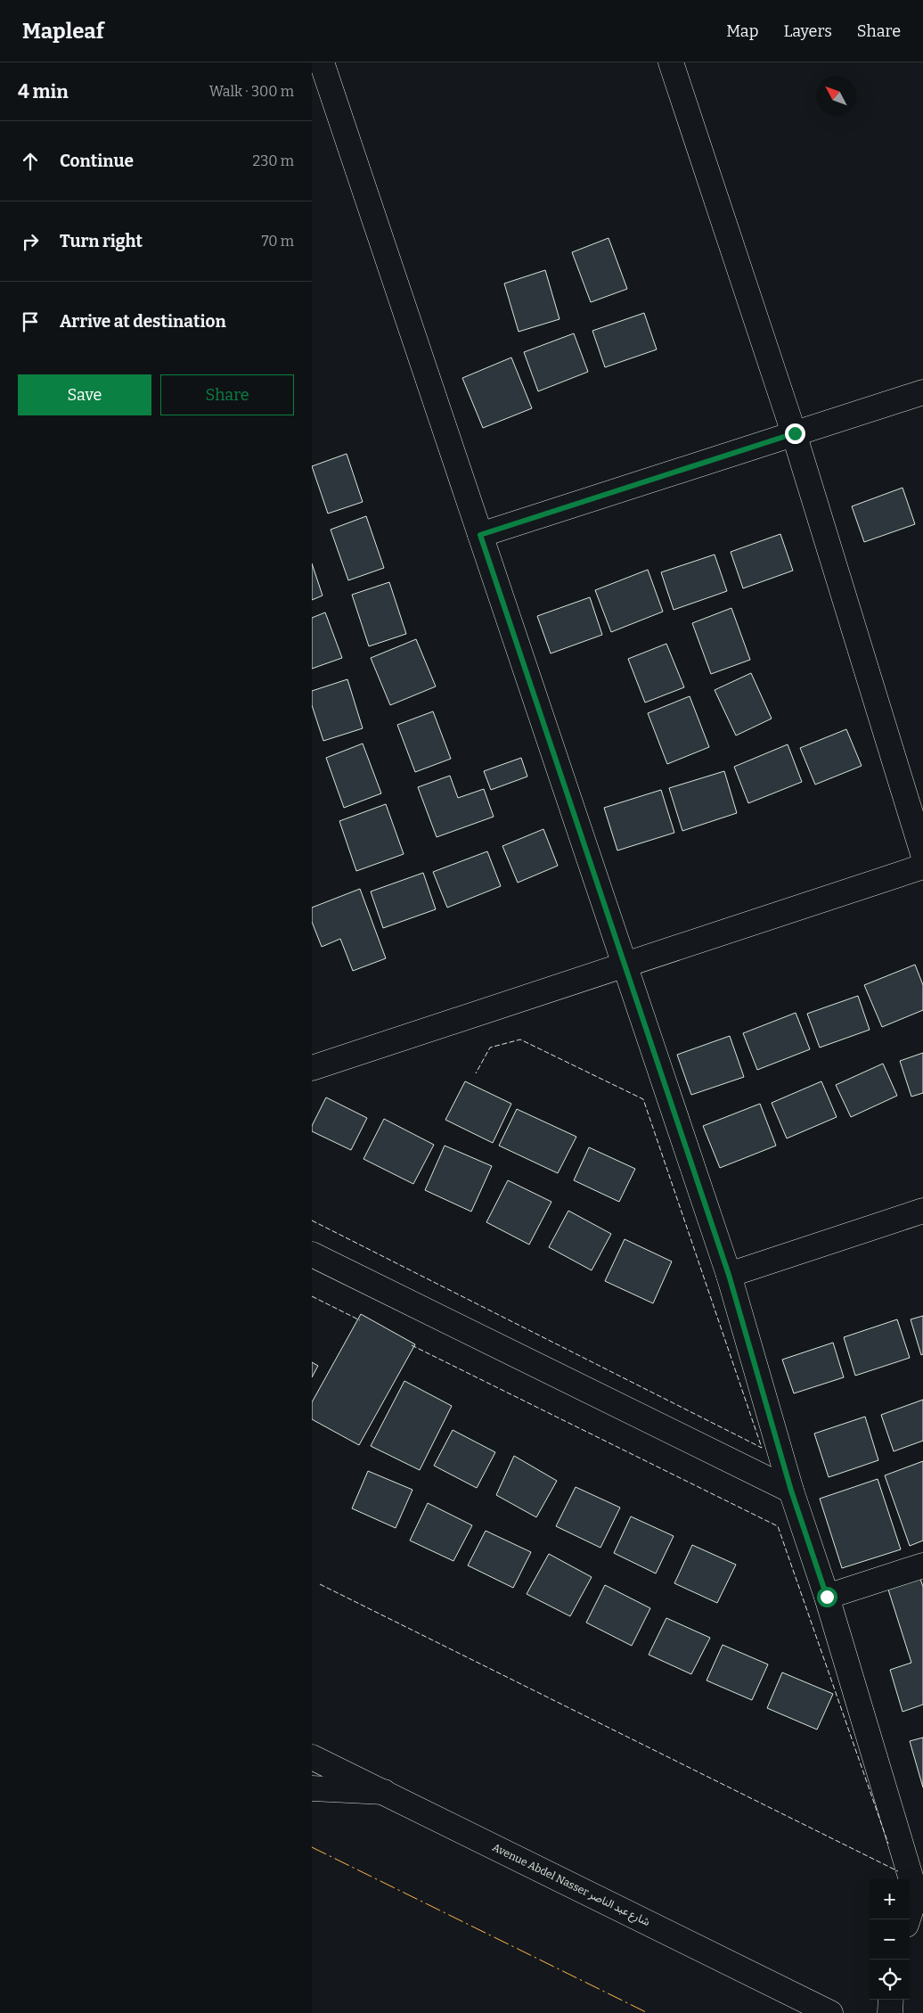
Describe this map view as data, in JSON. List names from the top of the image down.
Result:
{
  "streets": {
    "street": ["Avenue Abdel Nasser شارع عبد الناصر"]
  },
  "north": "top left",
  "page": {
    "header": "Mapleaf",
    "nav": ["Map", "Layers", "Share"],
    "heading": ["4 min", "Walk · 300 m"],
    "list": [
      ["Continue", "230 m"],
      ["Turn right", "70 m"],
      "Arrive at destination"
    ],
    "buttons": ["Save", "Share"],
    "map_buttons": ["+", "−"]
  }
}
